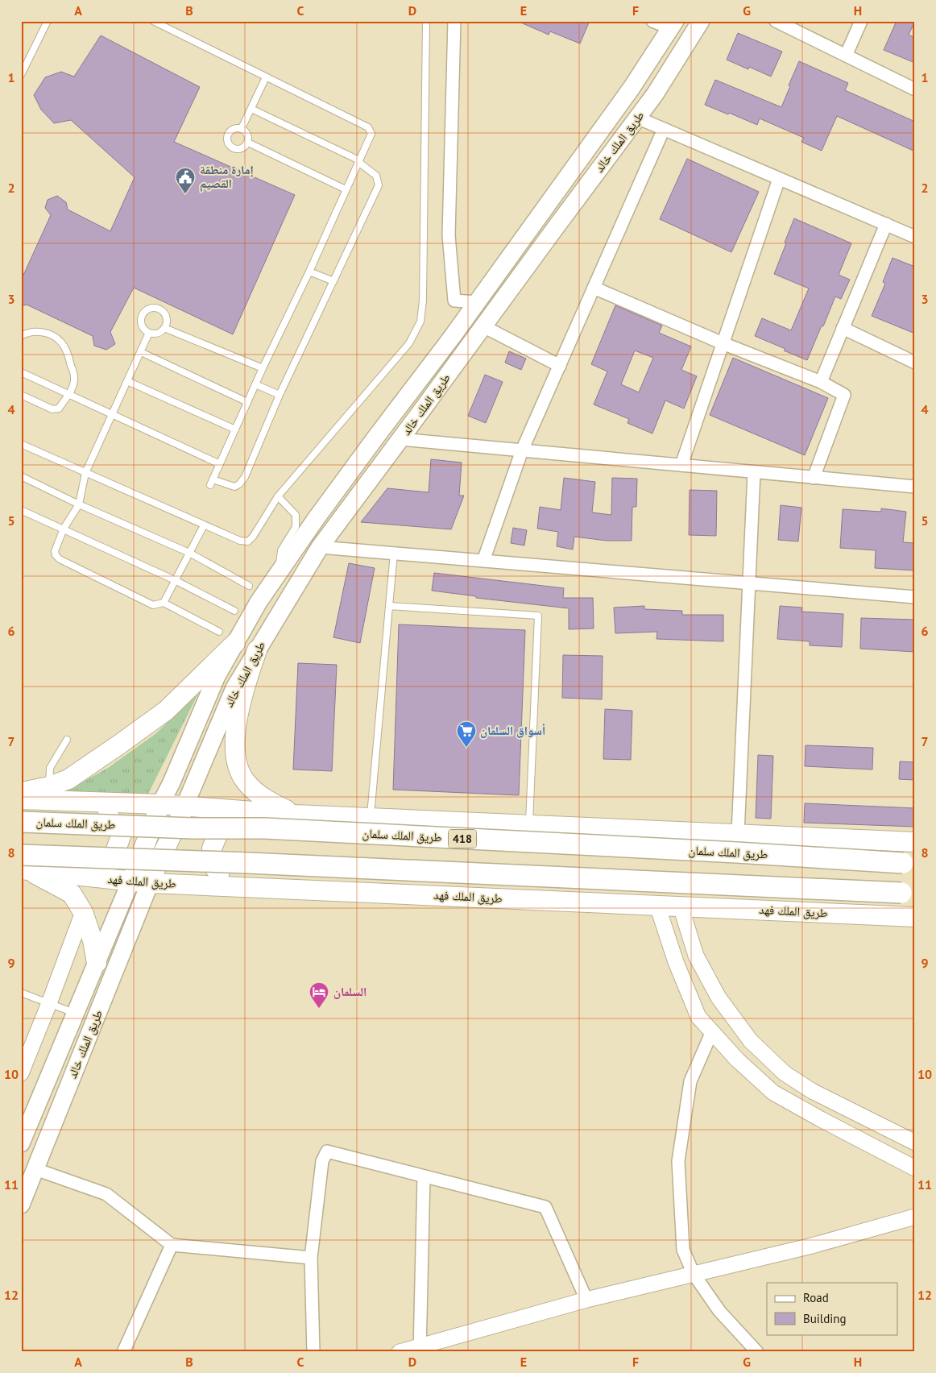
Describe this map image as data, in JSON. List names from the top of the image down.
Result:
{
  "streets": {
    "highway": ["طريق الملك سلمان", "418"],
    "main road": ["طريق الملك خالد", "طريق الملك فهد"]
  },
  "crossings": [
    ["طريق الملك خالد", "طريق الملك فهد"]
  ],
  "places": {
    "public building": ["إمارة منطقة القصيم"],
    "supermarket": ["أسواق السلمان"],
    "hotel": ["السلمان"]
  },
  "legend": ["Road", "Building"],
  "grid": {
    "columns": [
      "A",
      "B",
      "C",
      "D",
      "E",
      "F",
      "G",
      "H"
    ],
    "rows": [
      "1",
      "2",
      "3",
      "4",
      "5",
      "6",
      "7",
      "8",
      "9",
      "10",
      "11",
      "12"
    ]
  }
}
